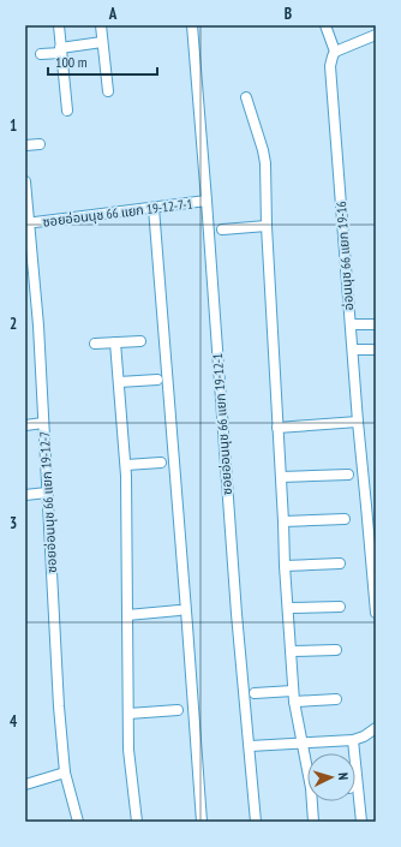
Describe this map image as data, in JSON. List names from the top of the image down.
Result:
{
  "streets": {
    "street": [
      "ซอยอ่อนนุช 66 แยก 19-12-7-1",
      "อ่อนนุช 66 แยก 19-16",
      "ซอยอ่อนนุช 66 แยก 19-12-1",
      "ซอยอ่อนนุช 66 แยก 19-12-7"
    ]
  },
  "crossings": [
    ["ซอยอ่อนนุช 66 แยก 19-12-7-1", "ซอยอ่อนนุช 66 แยก 19-12-1"],
    ["ซอยอ่อนนุช 66 แยก 19-12-7-1", "ซอยอ่อนนุช 66 แยก 19-12-7"]
  ],
  "scale_bar": "100 m",
  "north": "right",
  "grid": {
    "columns": ["A", "B"],
    "rows": [
      "1",
      "2",
      "3",
      "4"
    ]
  }
}
